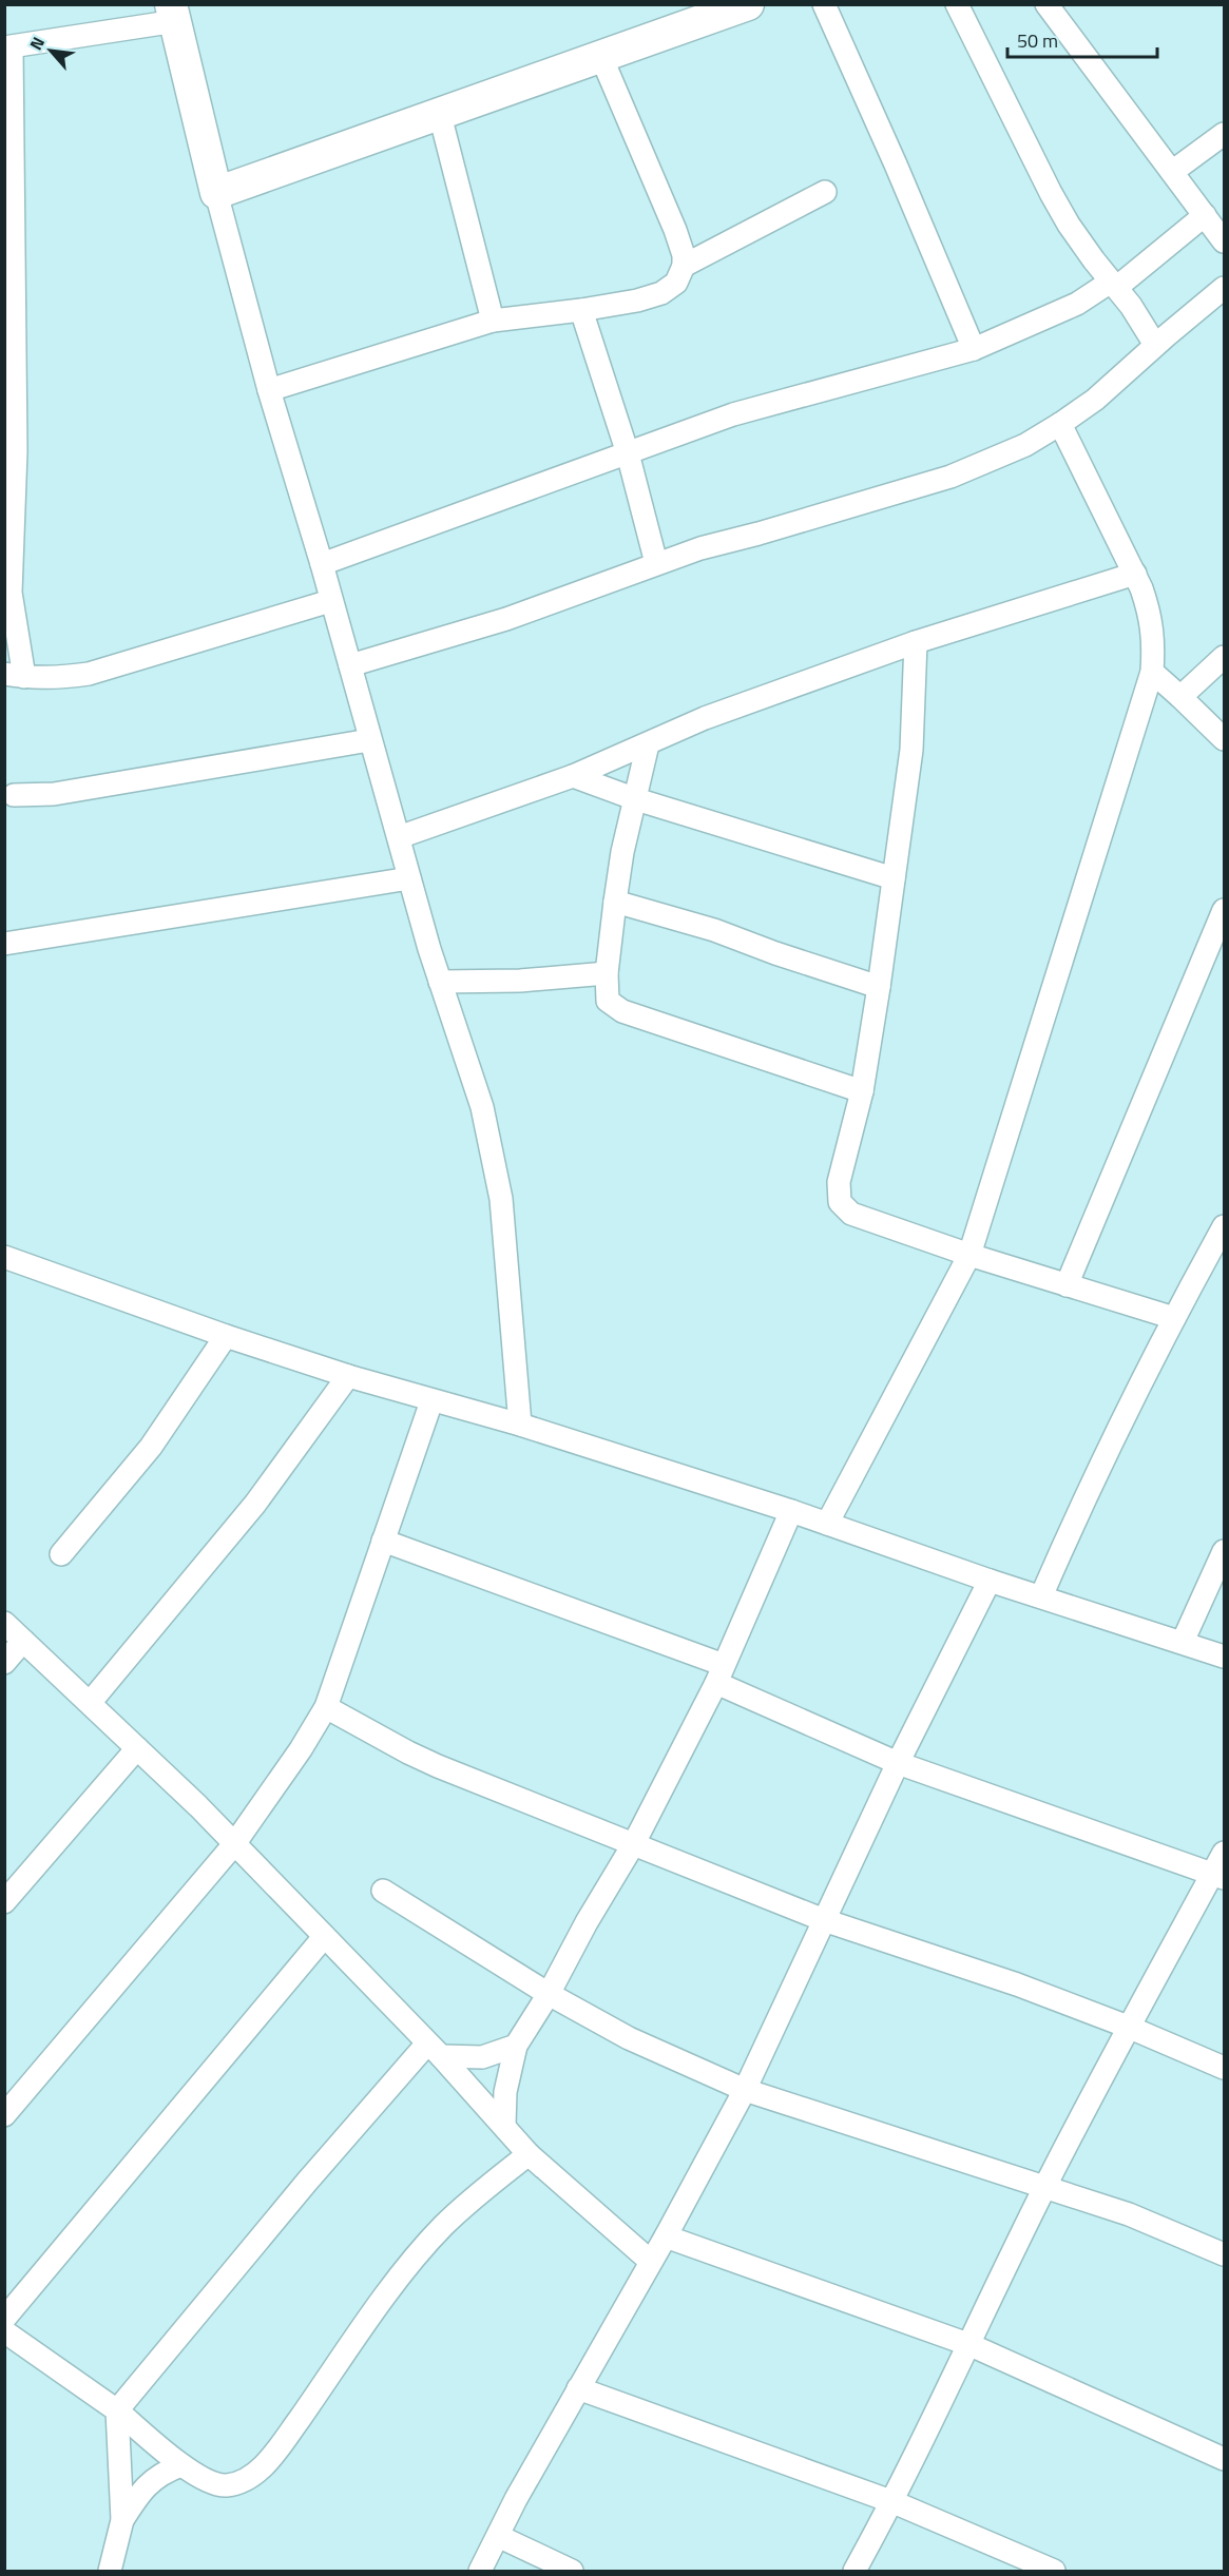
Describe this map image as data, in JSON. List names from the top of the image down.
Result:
{
  "scale_bar": "50 m",
  "north": "top left"
}
